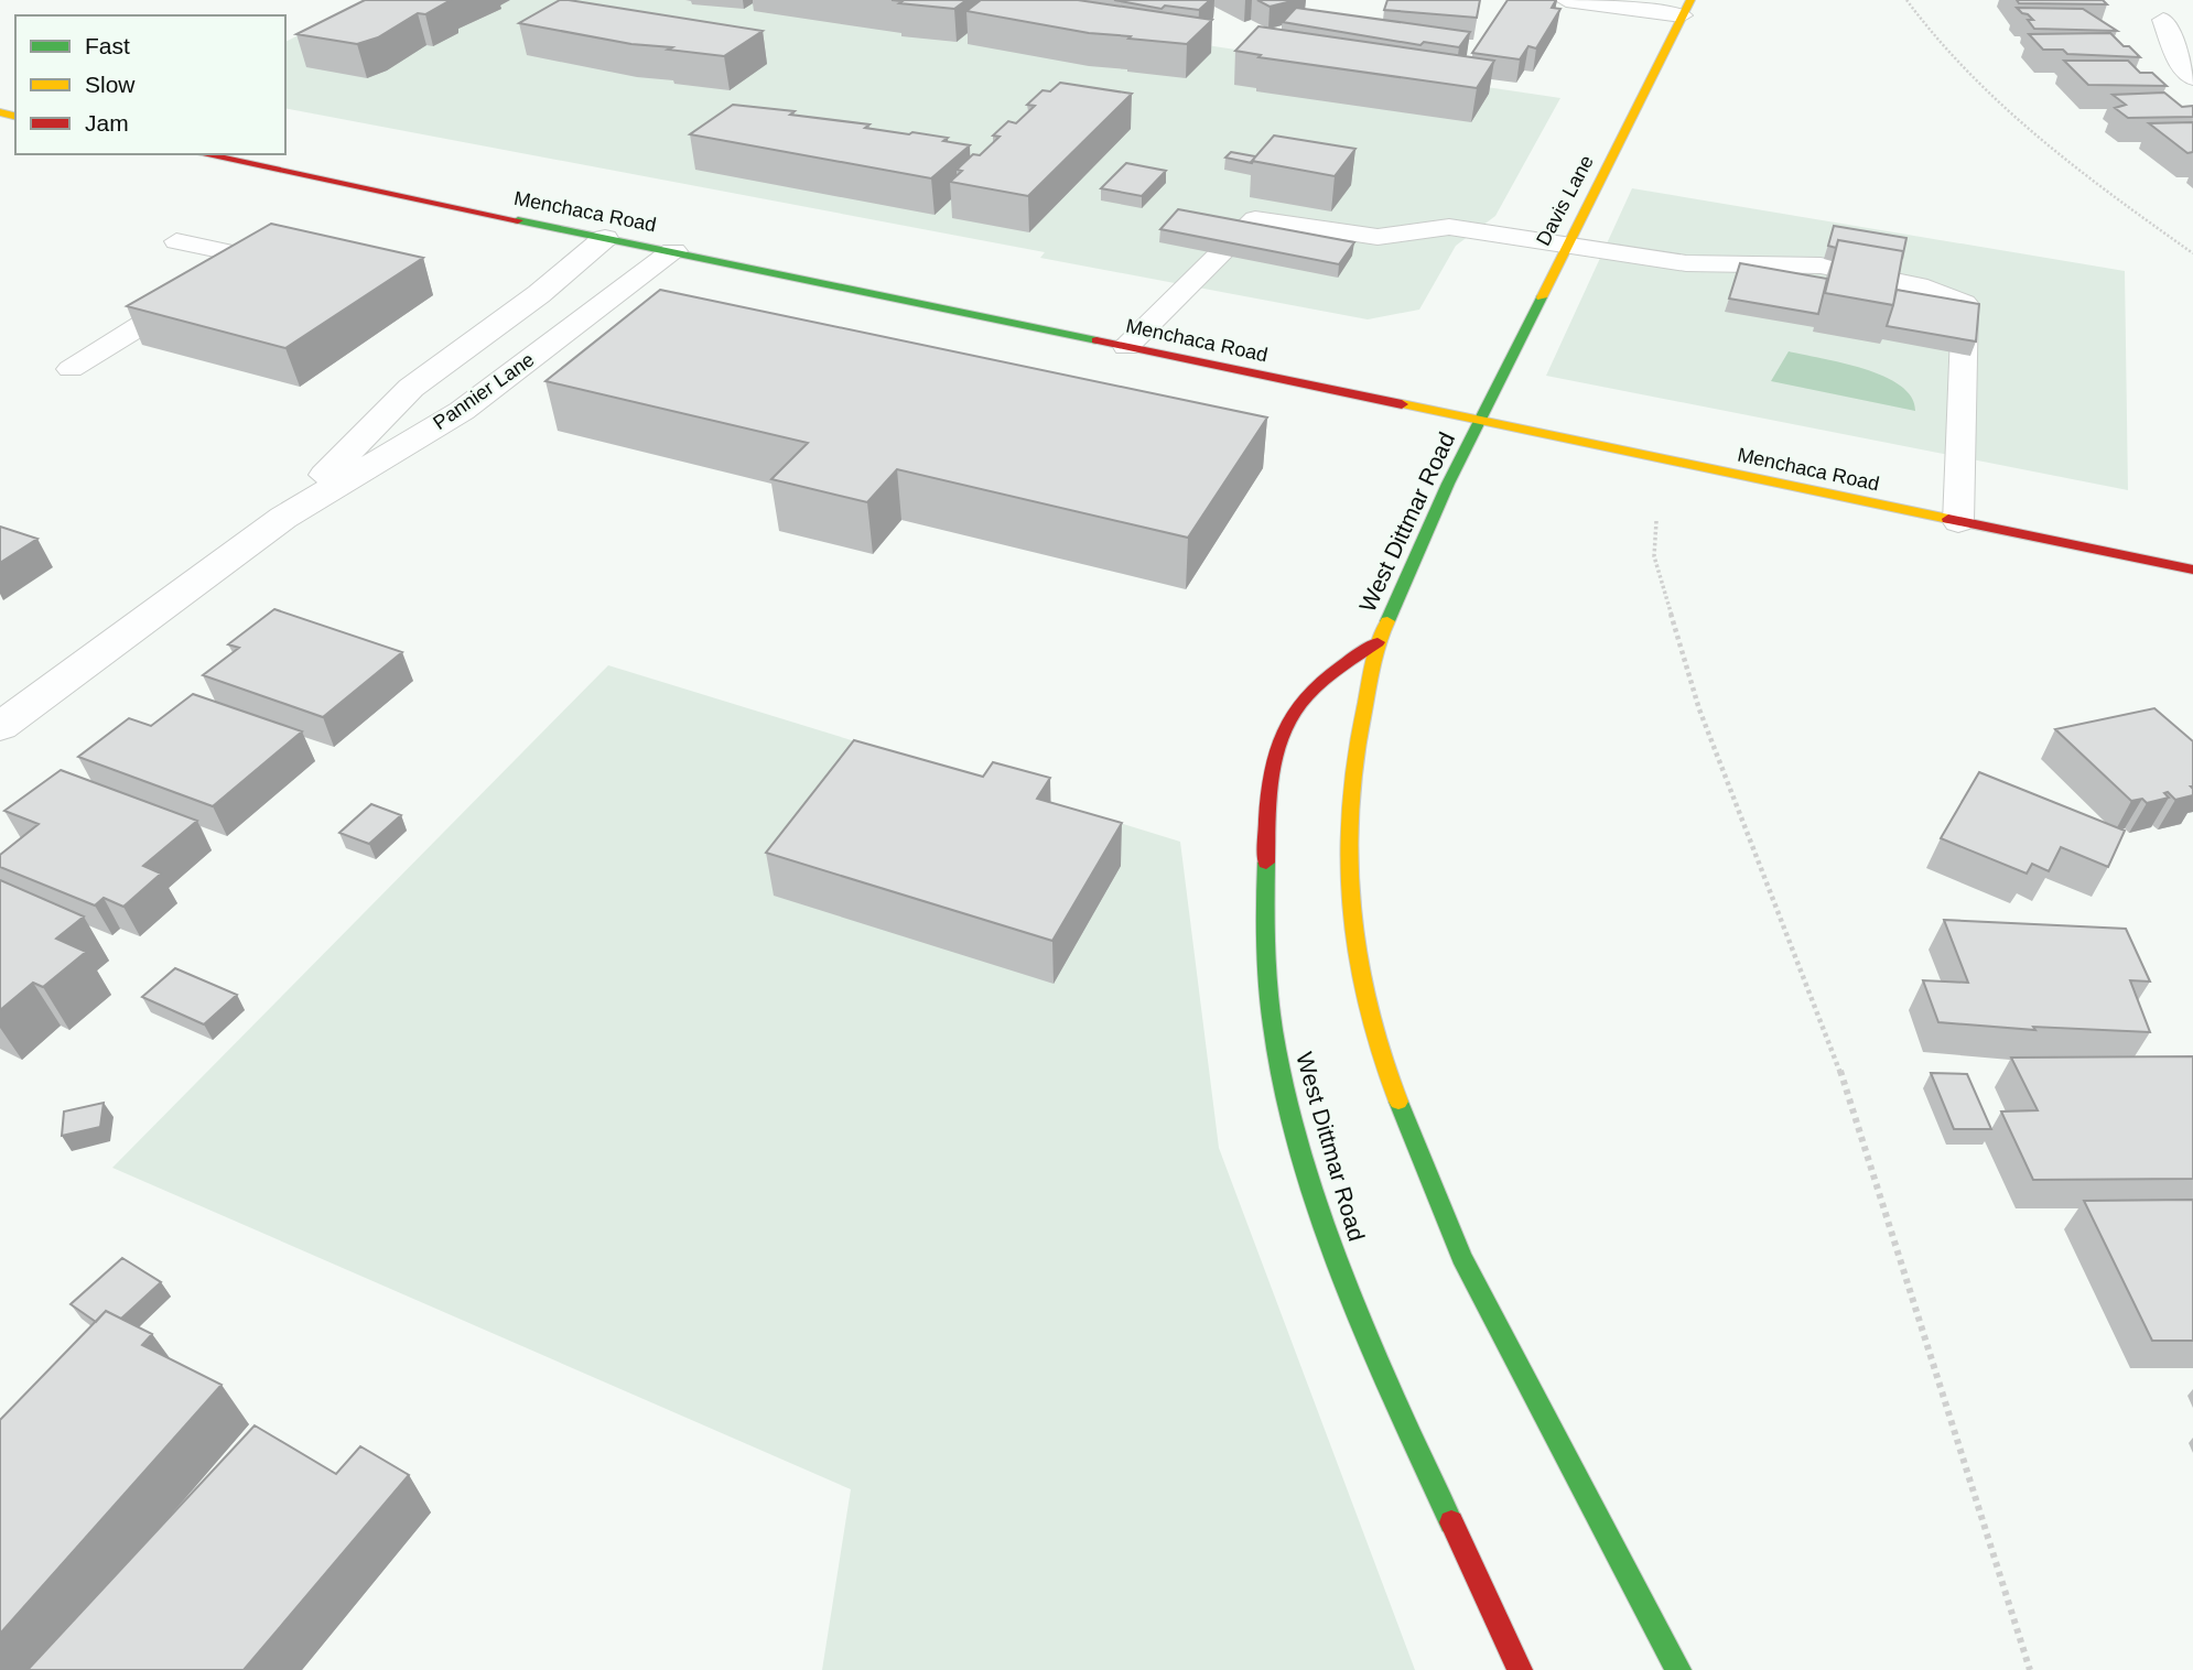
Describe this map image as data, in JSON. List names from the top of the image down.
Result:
{
  "streets": {
    "street": [
      "Davis Lane",
      "Menchaca Road",
      "Pannier Lane",
      "West Dittmar Road"
    ]
  },
  "crossings": [
    ["Davis Lane", "Menchaca Road"],
    ["Davis Lane", "West Dittmar Road"],
    ["Menchaca Road", "Pannier Lane"],
    ["Menchaca Road", "West Dittmar Road"]
  ],
  "legend": ["Fast", "Slow", "Jam"]
}
